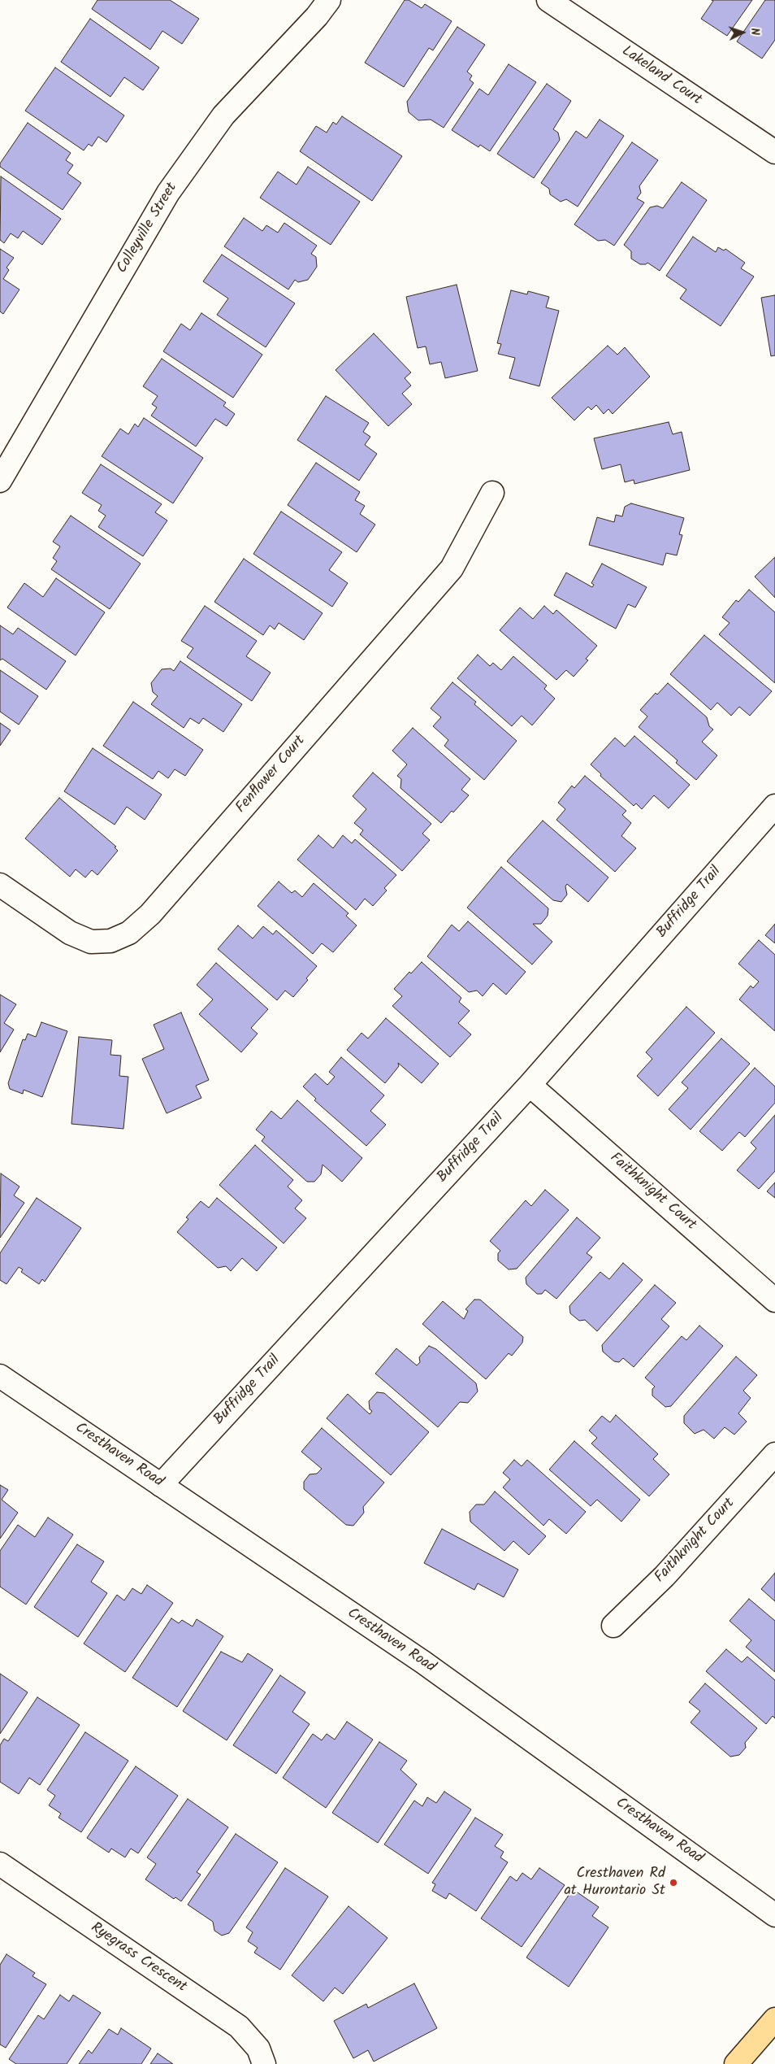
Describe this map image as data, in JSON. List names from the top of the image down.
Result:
{
  "streets": {
    "street": [
      "Lakeland Court",
      "Colleyville Street",
      "Fenflower Court",
      "Buffridge Trail",
      "Faithknight Court",
      "Cresthaven Road",
      "Ryegrass Crescent"
    ]
  },
  "crossings": [
    ["Buffridge Trail", "Faithknight Court"],
    ["Buffridge Trail", "Cresthaven Road"]
  ],
  "places": ["Cresthaven Rd at Hurontario St"],
  "north": "right"
}
